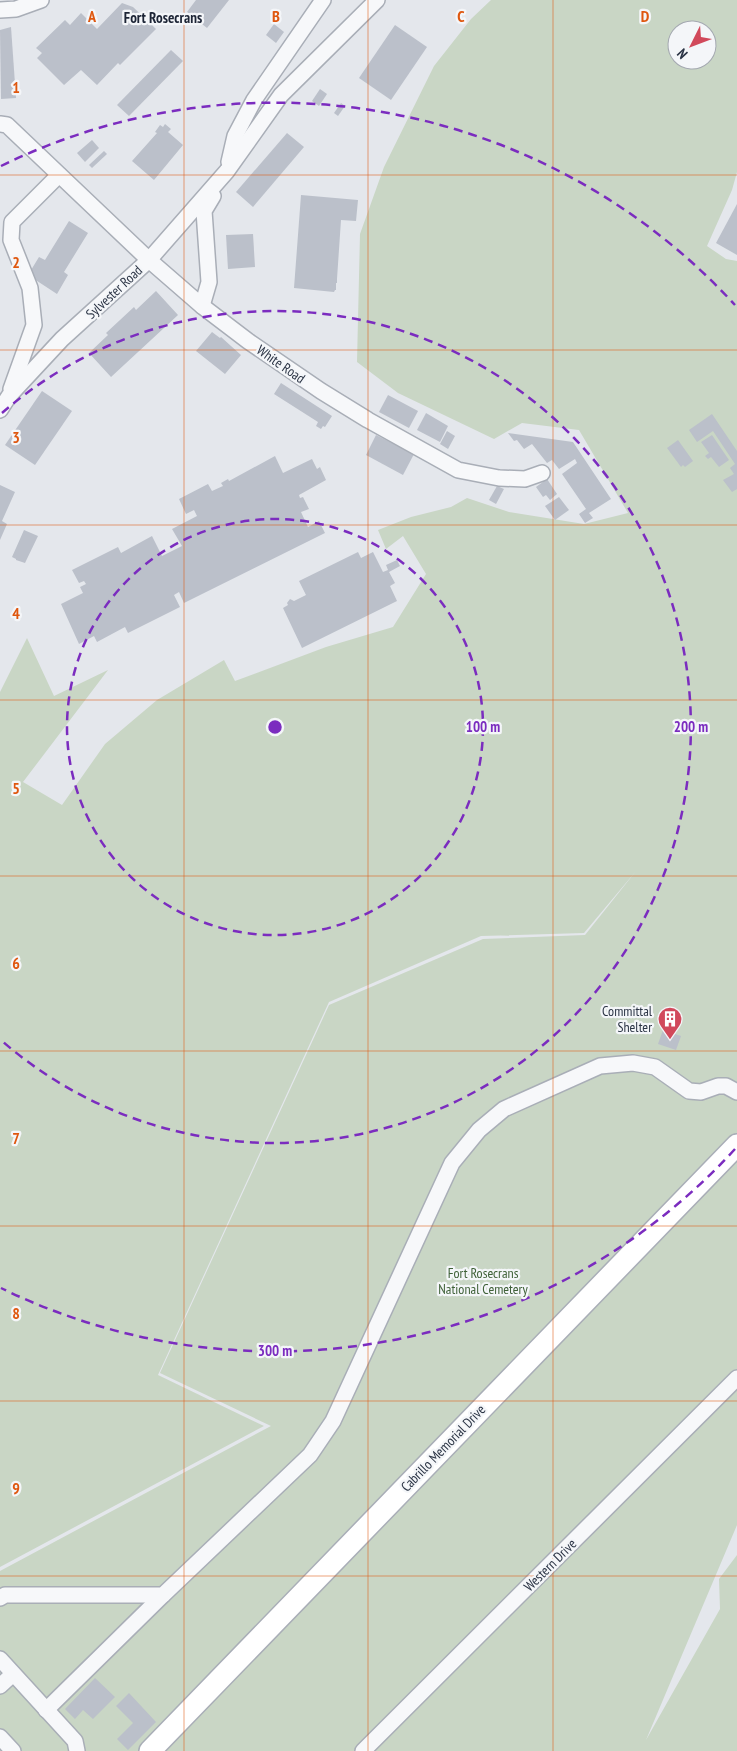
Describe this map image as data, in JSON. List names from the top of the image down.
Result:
{
  "streets": {
    "main road": ["Cabrillo Memorial Drive"],
    "street": ["Sylvester Road", "White Road", "Western Drive"]
  },
  "crossings": [
    ["Sylvester Road", "White Road"]
  ],
  "districts": ["Fort Rosecrans"],
  "parks": ["Fort Rosecrans National Cemetery"],
  "places": {
    "building": ["Committal Shelter"]
  },
  "north": "bottom left",
  "grid": {
    "columns": [
      "A",
      "B",
      "C",
      "D"
    ],
    "rows": [
      "1",
      "2",
      "3",
      "4",
      "5",
      "6",
      "7",
      "8",
      "9"
    ]
  },
  "rings": ["100 m", "200 m", "300 m"]
}
